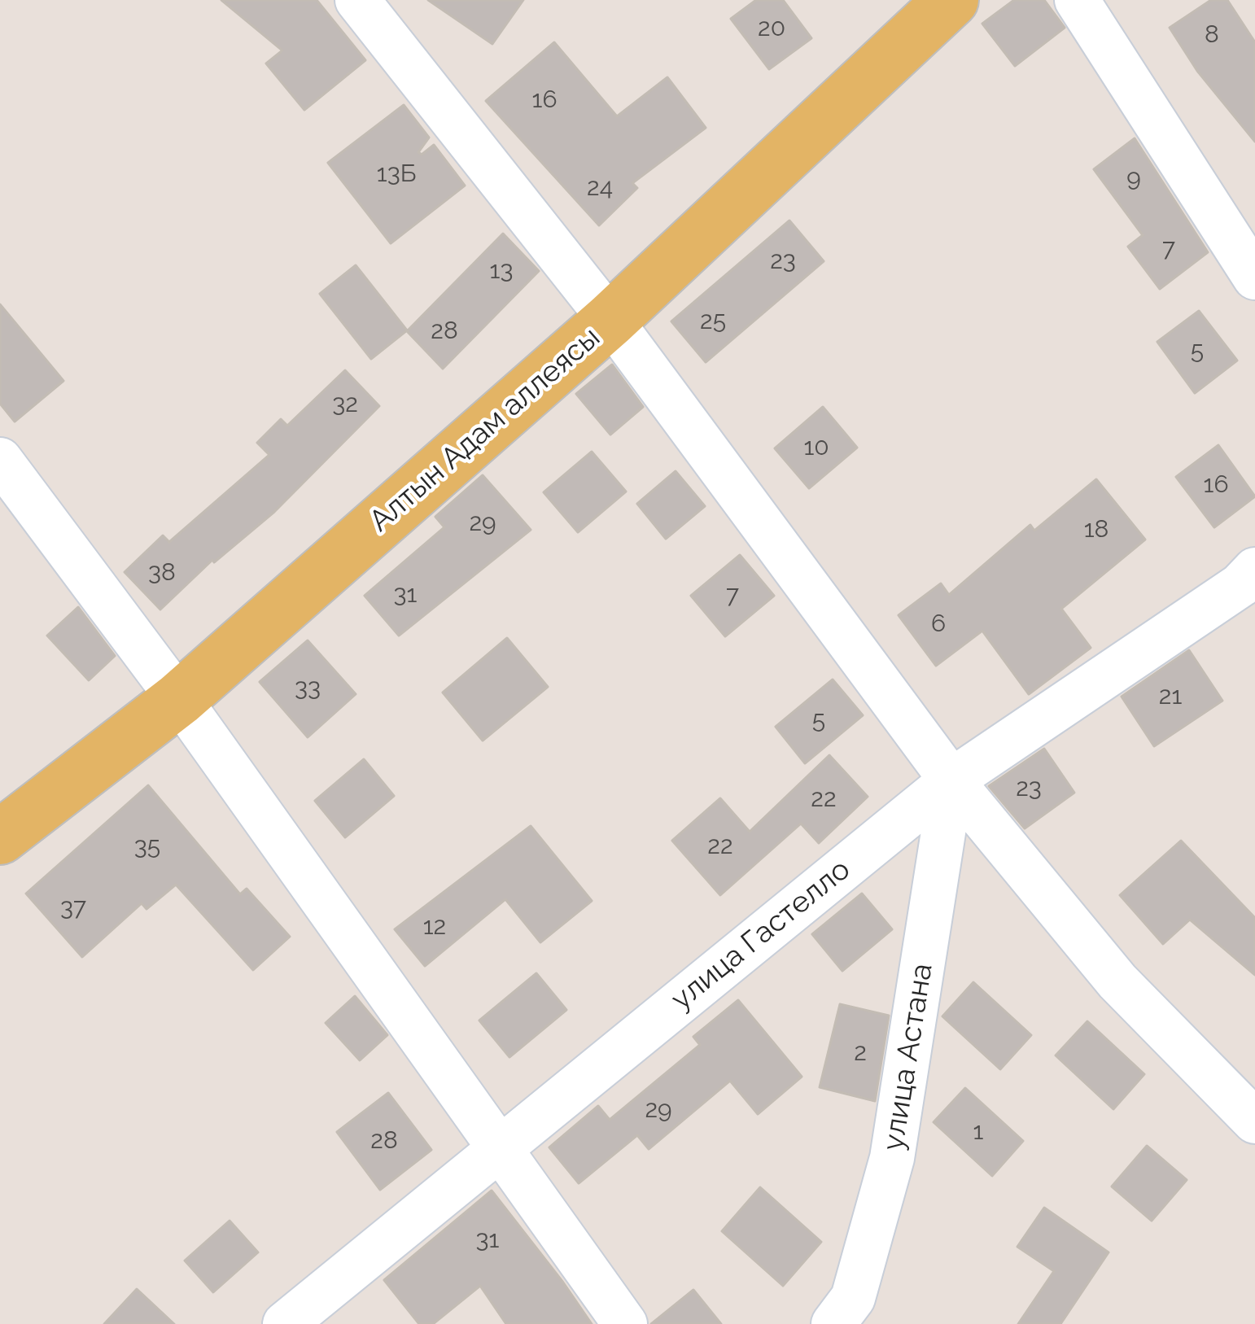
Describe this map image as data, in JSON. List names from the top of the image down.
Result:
{
  "streets": {
    "main road": ["Алтын Адам аллеясы"],
    "street": ["улица Гастелло", "улица Астана"]
  },
  "crossings": [
    ["улица Гастелло", "улица Астана"]
  ],
  "house_numbers": [
    "20",
    "8",
    "16",
    "13Б",
    "9",
    "24",
    "7",
    "23",
    "13",
    "25",
    "28",
    "5",
    "32",
    "10",
    "16",
    "29",
    "18",
    "38",
    "31",
    "7",
    "6",
    "33",
    "21",
    "5",
    "23",
    "22",
    "22",
    "35",
    "37",
    "12",
    "2",
    "29",
    "1",
    "28",
    "31"
  ]
}
